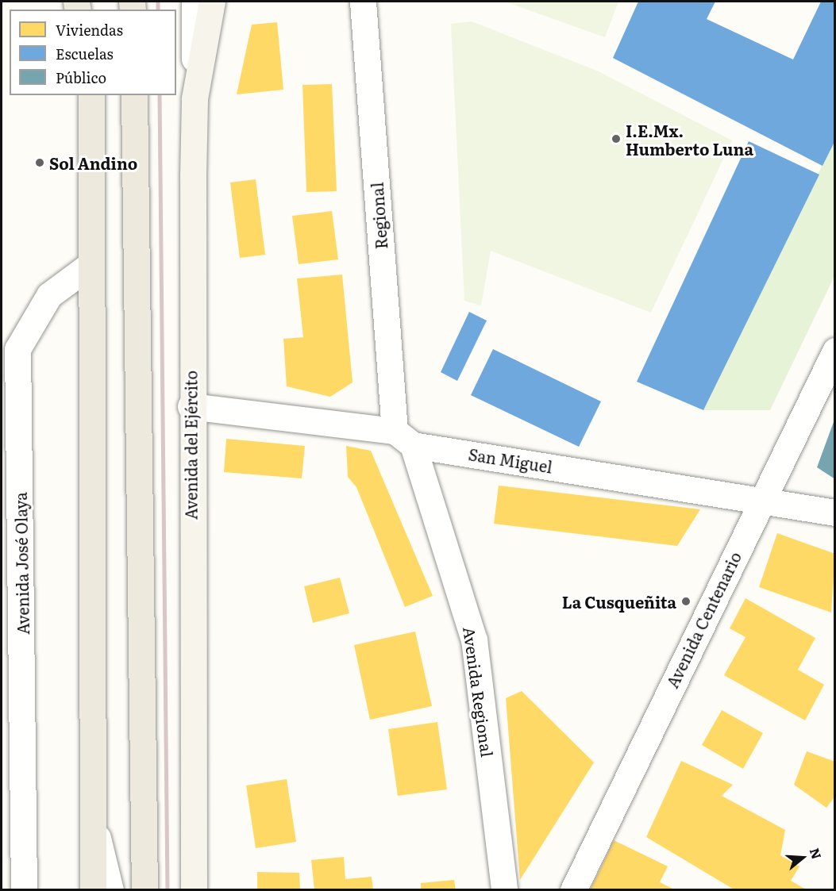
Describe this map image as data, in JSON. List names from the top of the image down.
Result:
{
  "streets": {
    "main road": ["Avenida del Ejército"],
    "street": [
      "Regional",
      "San Miguel",
      "Avenida José Olaya",
      "Avenida Centenario",
      "Avenida Regional"
    ]
  },
  "crossings": [
    ["Regional", "San Miguel"],
    ["Regional", "Avenida Regional"],
    ["Avenida del Ejército", "San Miguel"],
    ["San Miguel", "Avenida Centenario"],
    ["San Miguel", "Avenida Regional"]
  ],
  "places": ["I.E.Mx. Humberto Luna", "Sol Andino", "La Cusqueñita"],
  "legend": ["Viviendas", "Escuelas", "Público"],
  "north": "right"
}
